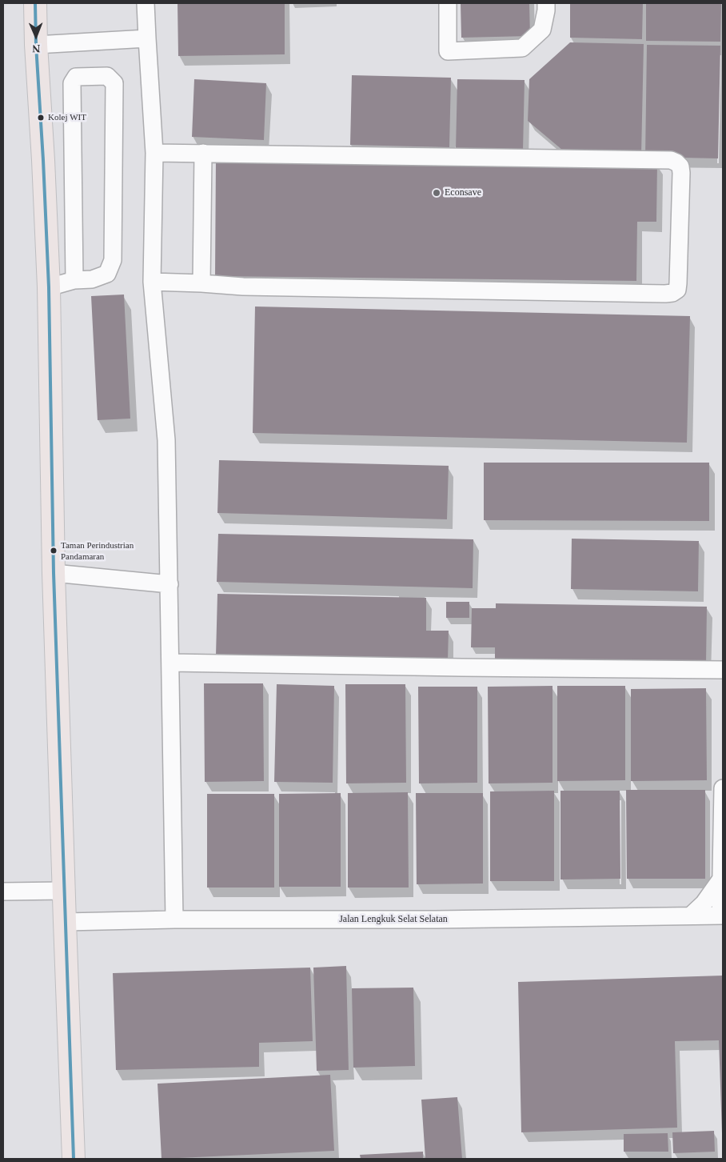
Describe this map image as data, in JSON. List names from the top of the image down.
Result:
{
  "streets": {
    "street": ["Jalan Lengkuk Selat Selatan"]
  },
  "places": ["Kolej WIT", "Econsave", "Taman Perindustrian Pandamaran"],
  "north": "bottom"
}
